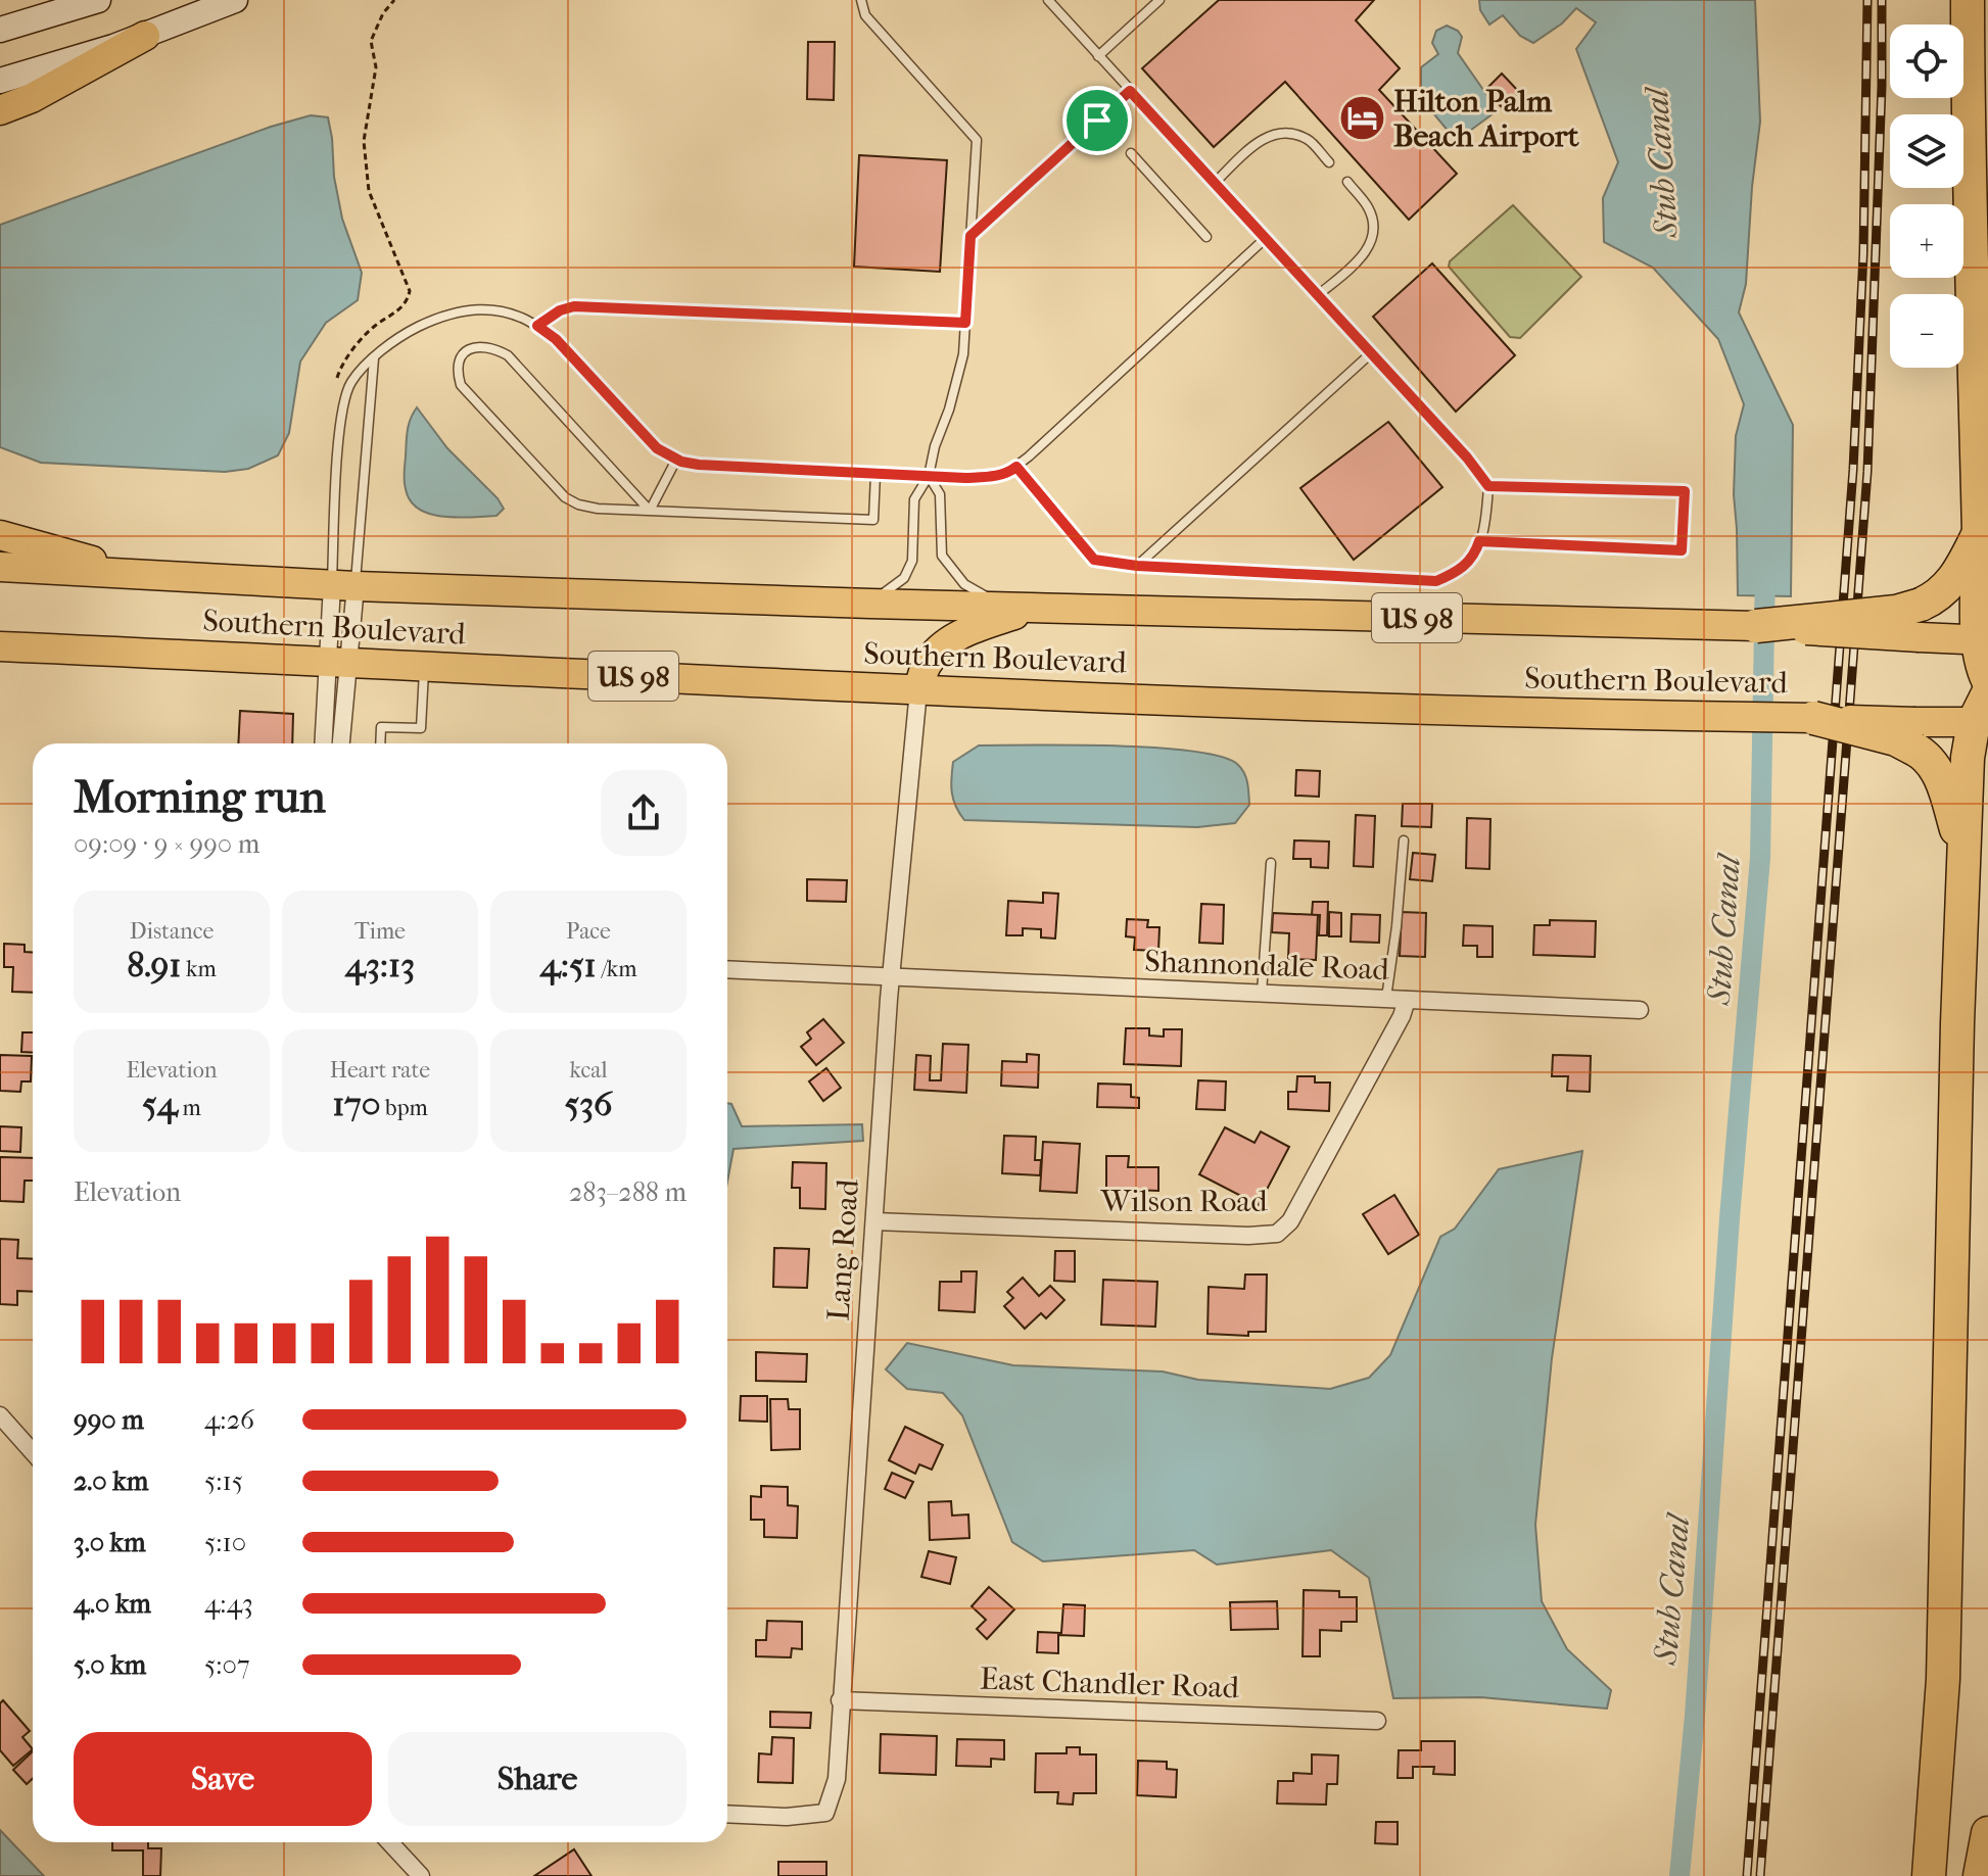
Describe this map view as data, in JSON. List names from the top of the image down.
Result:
{
  "streets": {
    "highway": ["US 98", "Southern Boulevard"],
    "street": [
      "Shannondale Road",
      "Wilson Road",
      "Lang Road",
      "East Chandler Road"
    ]
  },
  "crossings": [
    ["Southern Boulevard", "Lang Road"],
    ["Shannondale Road", "Wilson Road"],
    ["Shannondale Road", "Lang Road"],
    ["Wilson Road", "Lang Road"],
    ["Lang Road", "East Chandler Road"]
  ],
  "water": ["Stub Canal"],
  "places": {
    "hotel": ["Hilton Palm Beach Airport"]
  },
  "page": {
    "map_buttons": ["+", "−"],
    "heading": ["Morning run", "09:09 · 9 × 990 m"],
    "stats": [
      ["Distance", "8.91 km"],
      ["Time", "43:13"],
      ["Pace", "4:51 /km"],
      ["Elevation", "54 m"],
      ["Heart rate", "170 bpm"],
      ["kcal", "536"]
    ],
    "chart": ["Elevation", "283–288 m"],
    "list": [
      {
        "name": "990 m",
        "note": "4:26"
      },
      {
        "name": "2.0 km",
        "note": "5:15"
      },
      {
        "name": "3.0 km",
        "note": "5:10"
      },
      {
        "name": "4.0 km",
        "note": "4:43"
      },
      {
        "name": "5.0 km",
        "note": "5:07"
      }
    ],
    "buttons": ["Save", "Share"]
  }
}
